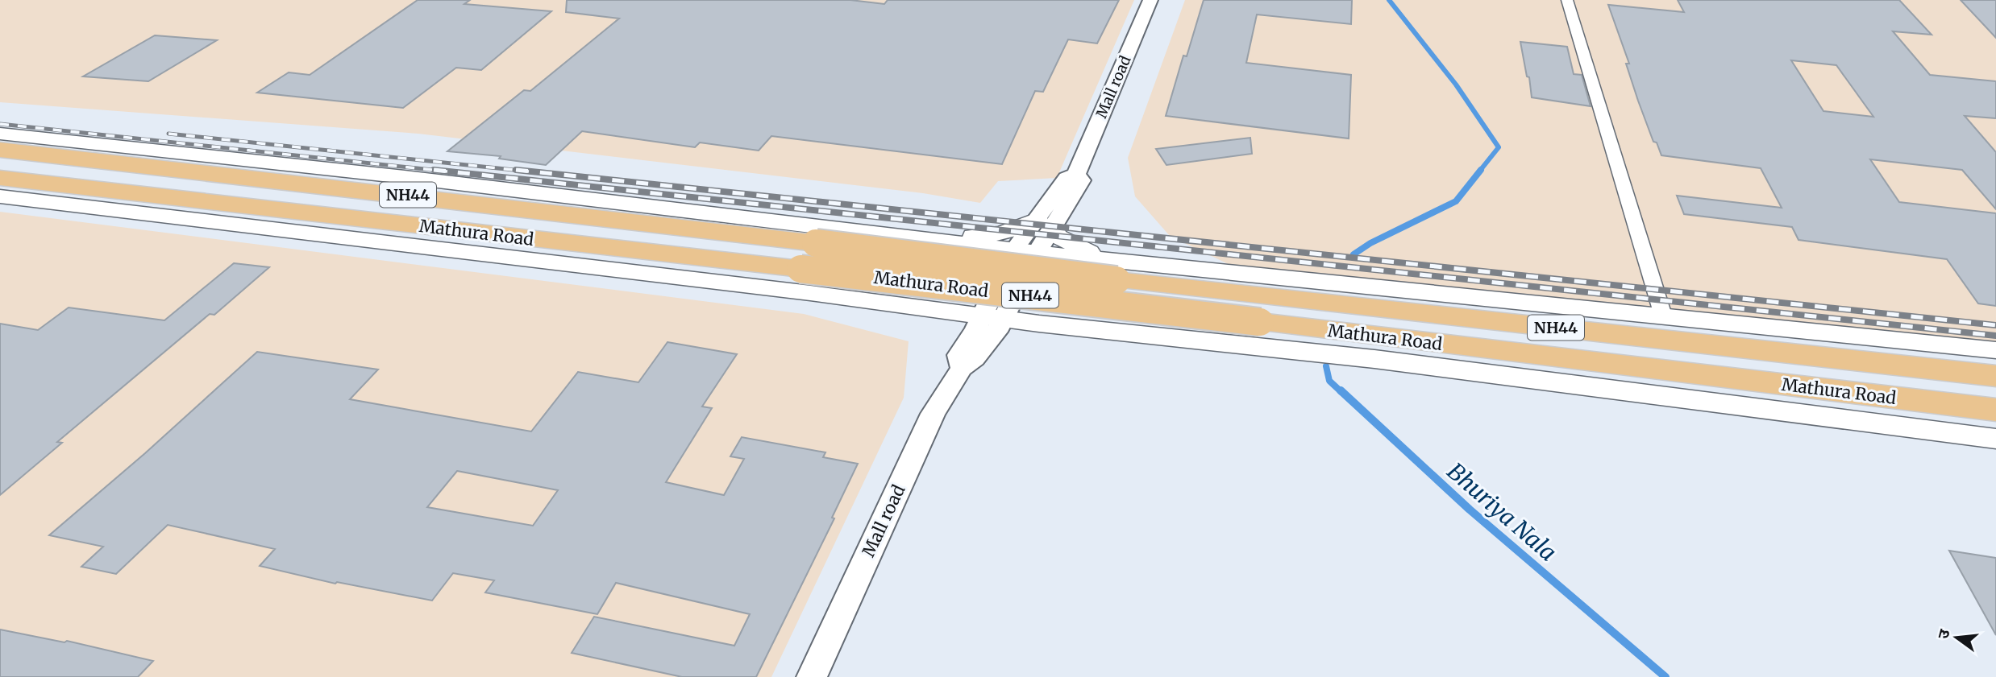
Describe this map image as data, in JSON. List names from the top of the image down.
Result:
{
  "streets": {
    "highway": ["NH44", "Mathura Road"],
    "street": ["Mall road"]
  },
  "water": ["Bhuriya Nala"],
  "north": "left"
}
